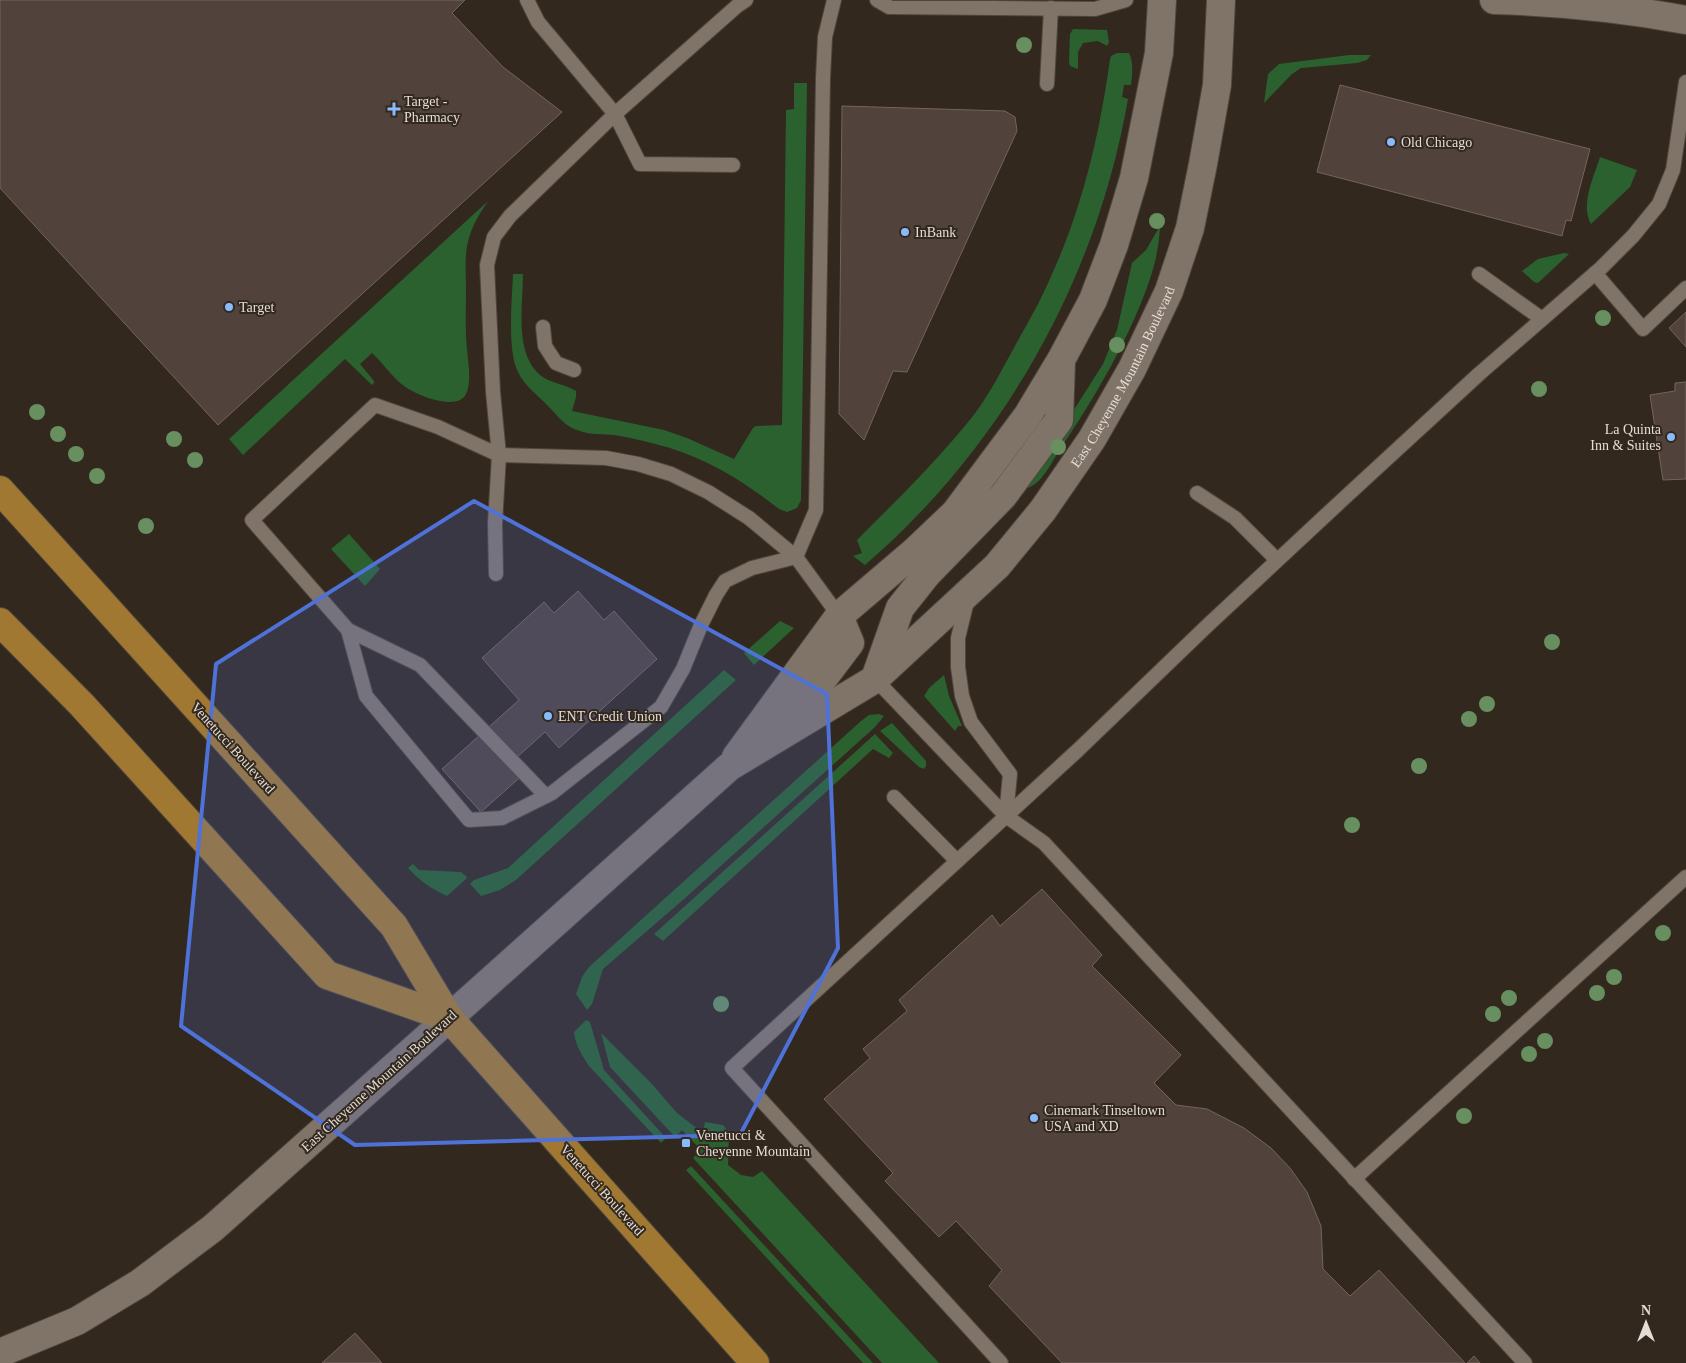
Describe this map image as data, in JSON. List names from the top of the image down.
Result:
{
  "streets": {
    "main road": ["Venetucci Boulevard"],
    "street": ["East Cheyenne Mountain Boulevard"]
  },
  "crossings": [
    ["East Cheyenne Mountain Boulevard", "Venetucci Boulevard"]
  ],
  "places": {
    "health": ["Target - Pharmacy"],
    "other": [
      "Old Chicago",
      "InBank",
      "Target",
      "La Quinta Inn & Suites",
      "ENT Credit Union",
      "Cinemark Tinseltown USA and XD"
    ],
    "transit": ["Venetucci & Cheyenne Mountain"]
  },
  "north": "top"
}
